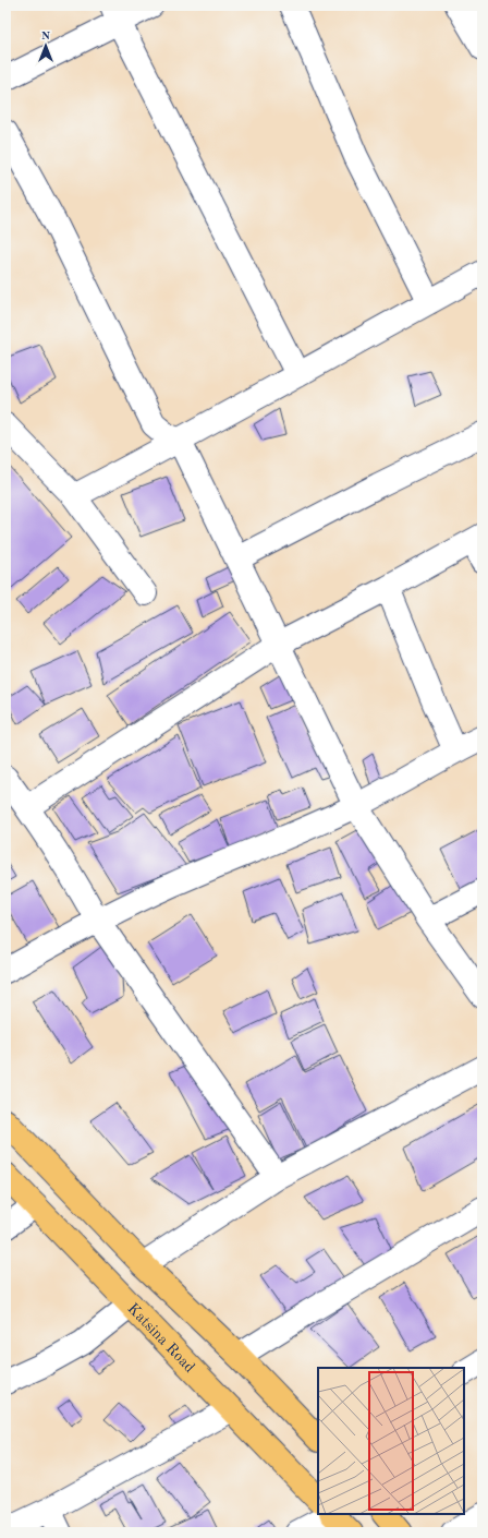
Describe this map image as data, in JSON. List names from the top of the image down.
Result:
{
  "streets": {
    "highway": ["Katsina Road"]
  },
  "north": "top"
}
